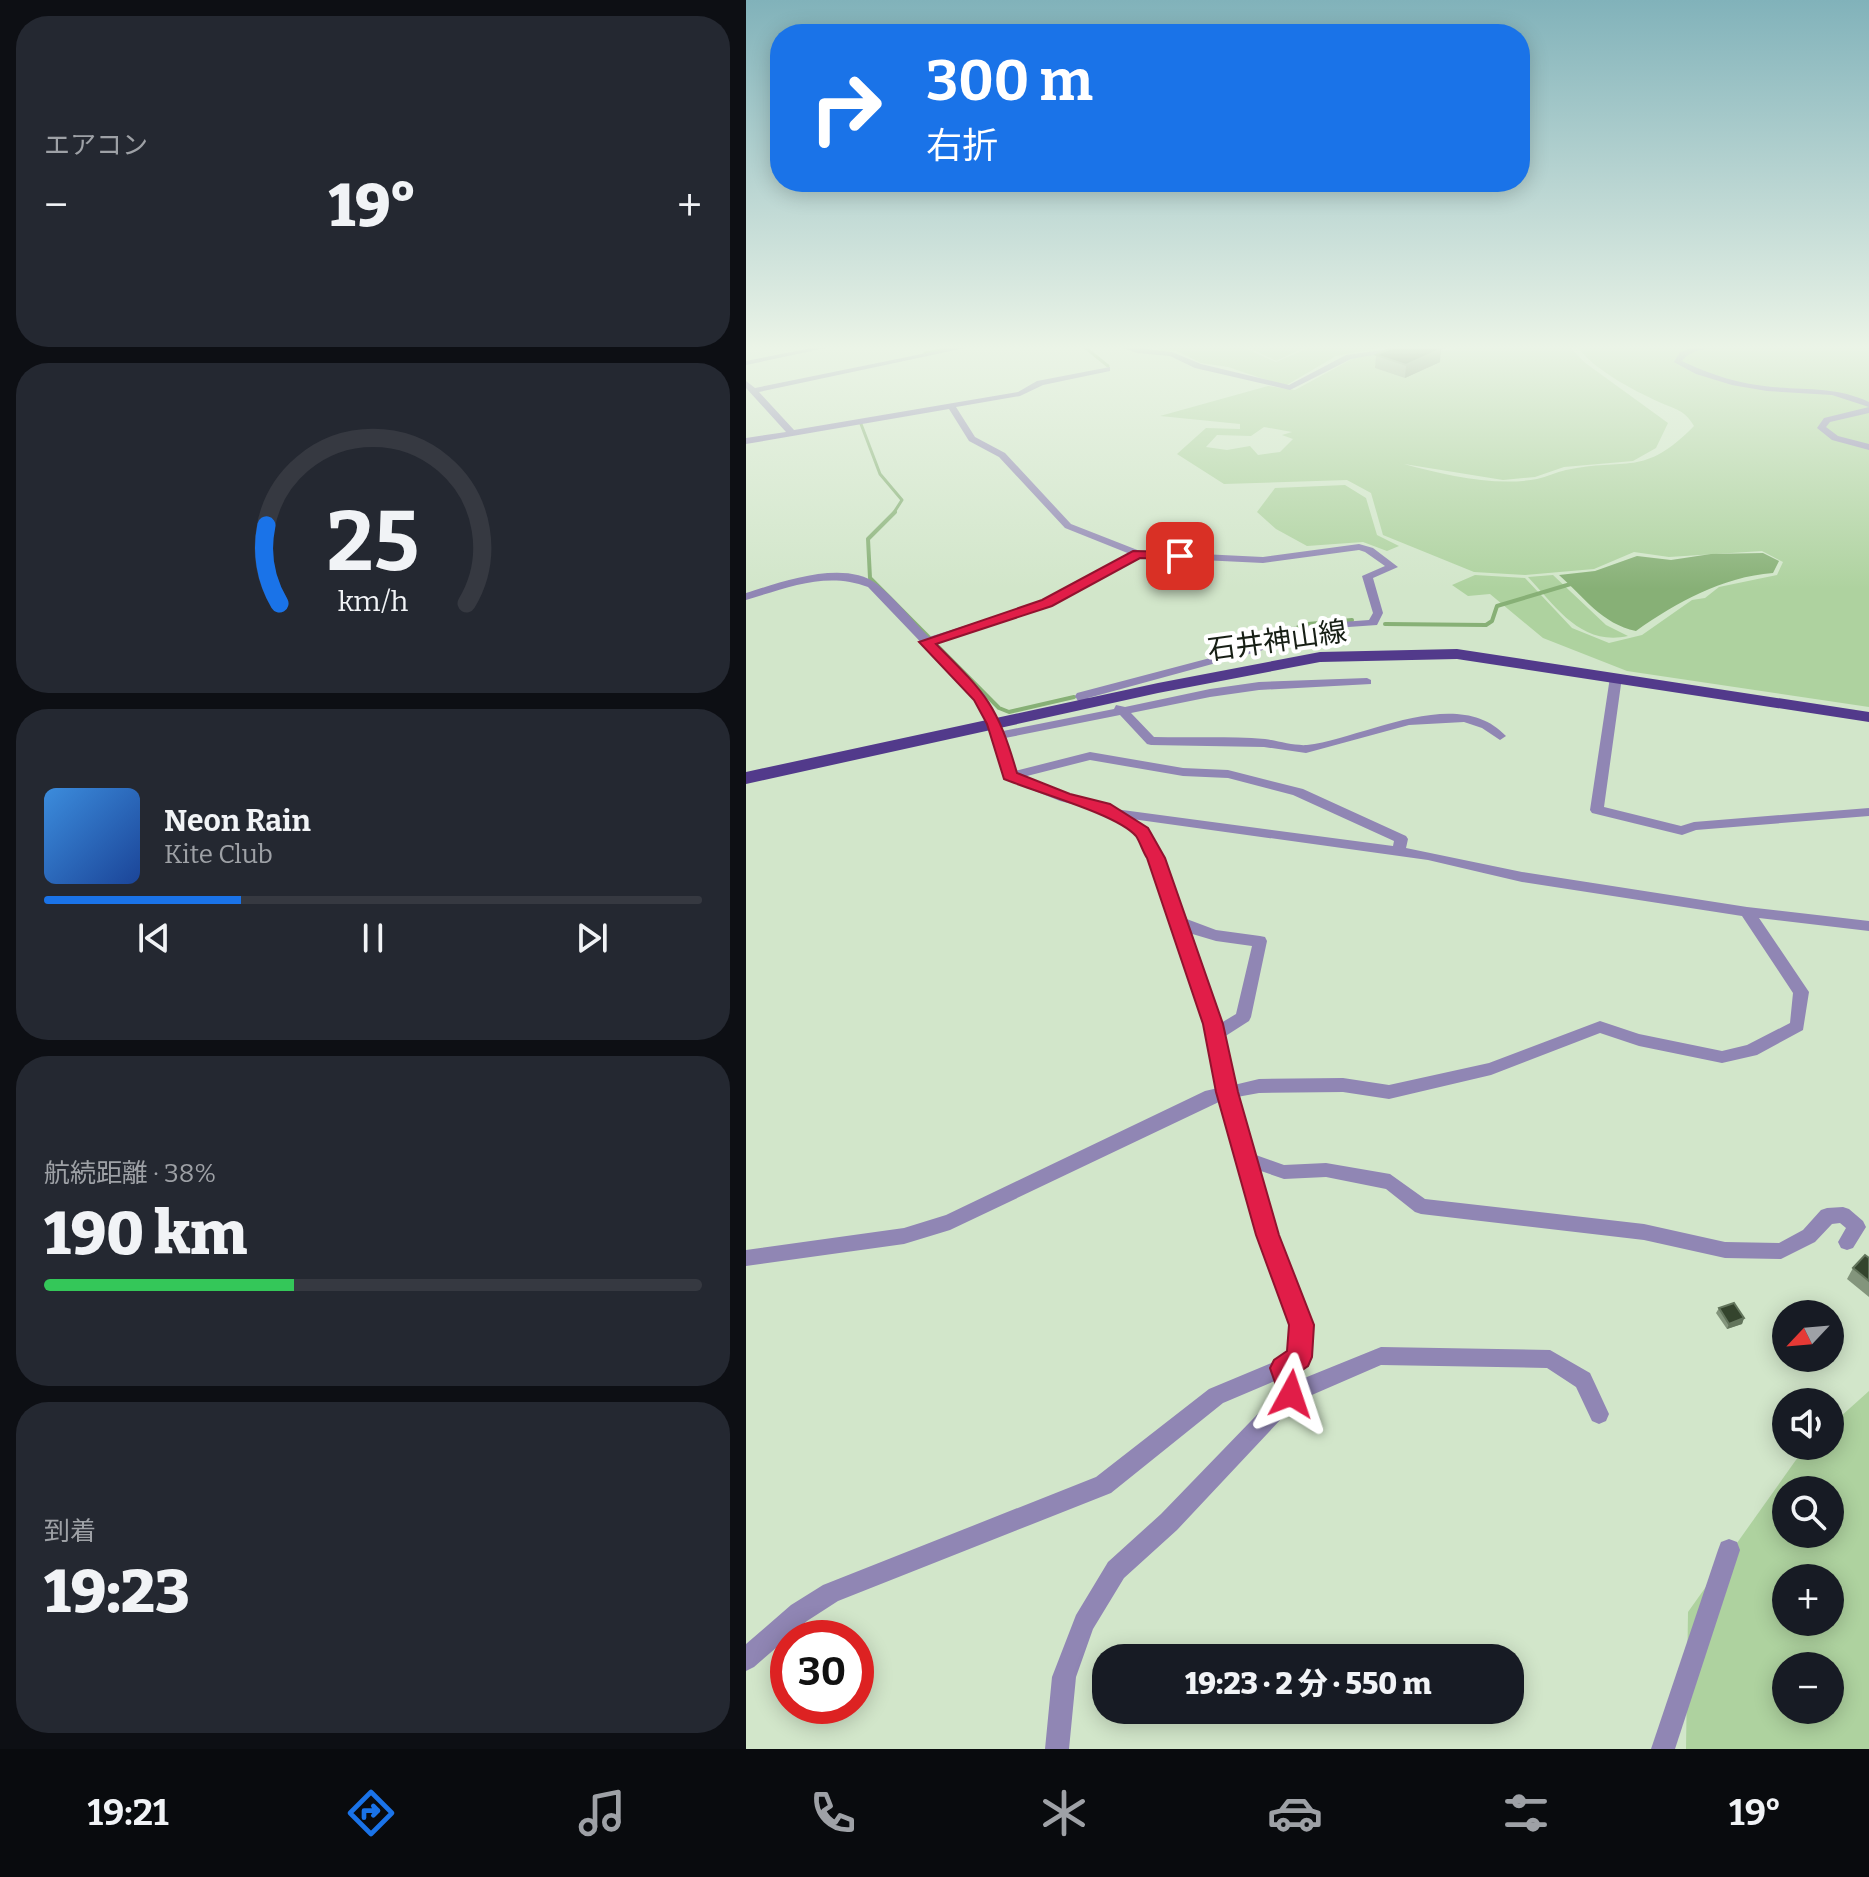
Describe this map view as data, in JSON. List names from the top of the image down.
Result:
{
  "streets": {
    "main road": ["石井神山線"]
  },
  "north": "bottom left",
  "page": {
    "tile": [
      "エアコン",
      ["航続距離 · 38%", "190 km"],
      ["到着", "19:23"]
    ],
    "turn": ["300 m", "右折"],
    "heat": ["−", "19°", "+"],
    "song": ["Neon Rain", "Kite Club"],
    "map_buttons": ["+", "−"],
    "limit": "30",
    "trip": "19:23 · 2 分 · 550 m",
    "tabs": ["19:21", "19°"],
    "gauge": ["25", "km/h"]
  }
}
